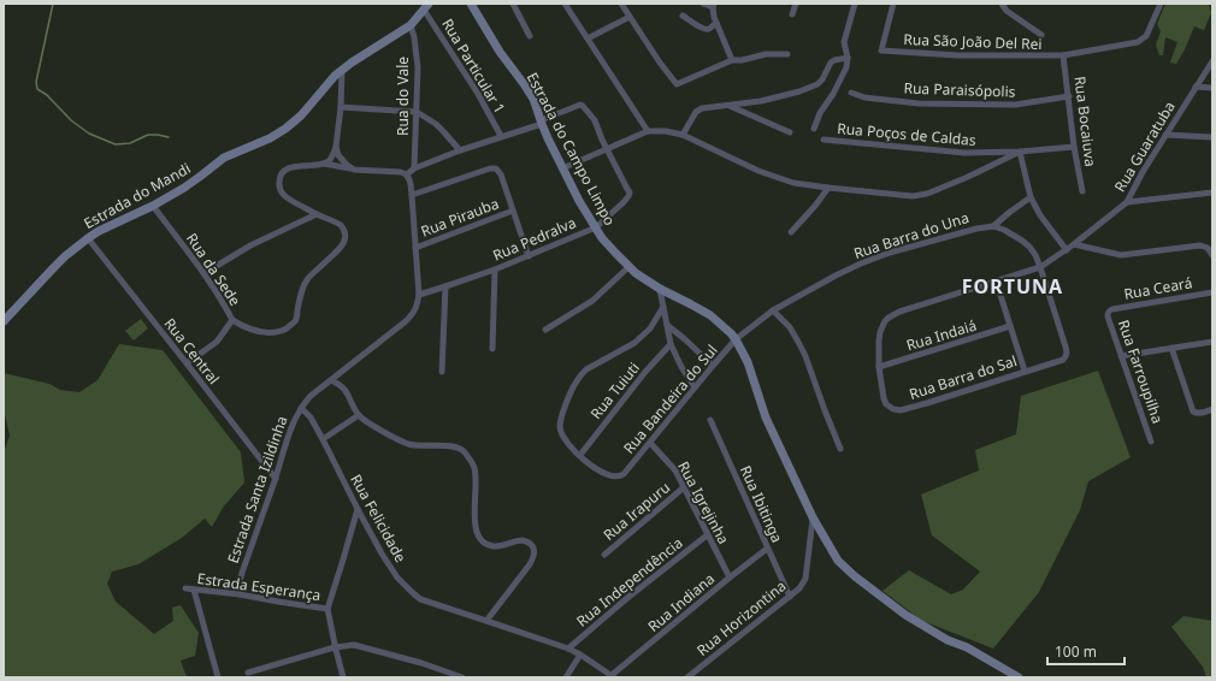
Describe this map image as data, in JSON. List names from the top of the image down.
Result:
{
  "streets": {
    "street": [
      "Rua São João Del Rei",
      "Rua Particular 1",
      "Rua Paraisópolis",
      "Rua do Vale",
      "Rua Bocaiuva",
      "Rua Poços de Caldas",
      "Rua Guaratuba",
      "Estrada do Campo Limpo",
      "Estrada do Mandi",
      "Rua Pirauba",
      "Rua Barra do Una",
      "Rua Pedralva",
      "Rua da Sede",
      "Rua Ceará",
      "Rua Indaiá",
      "Rua Central",
      "Rua Farroupilha",
      "Rua Barra do Sal",
      "Rua Tuiuti",
      "Rua Bandeira do Sul",
      "Estrada Santa Izildinha",
      "Rua Igrejinha",
      "Rua Ibitinga",
      "Rua Irapuru",
      "Rua Felicidade",
      "Rua Independência",
      "Estrada Esperança",
      "Rua Indiana",
      "Rua Horizontina"
    ]
  },
  "crossings": [
    ["Rua São João Del Rei", "Rua Bocaiuva"],
    ["Rua Particular 1", "Estrada do Mandi"],
    ["Rua Paraisópolis", "Rua Bocaiuva"],
    ["Rua do Vale", "Estrada do Mandi"],
    ["Rua Bocaiuva", "Rua Poços de Caldas"],
    ["Rua Guaratuba", "Rua Barra do Sal"],
    ["Estrada do Campo Limpo", "Rua Barra do Una"],
    ["Estrada do Campo Limpo", "Rua Pedralva"],
    ["Estrada do Campo Limpo", "Rua Bandeira do Sul"],
    ["Estrada do Campo Limpo", "Rua Horizontina"],
    ["Estrada do Mandi", "Rua da Sede"],
    ["Estrada do Mandi", "Rua Central"],
    ["Rua Barra do Una", "Rua Bandeira do Sul"],
    ["Rua Pedralva", "Estrada Santa Izildinha"],
    ["Rua da Sede", "Rua Central"],
    ["Rua Ceará", "Rua Farroupilha"],
    ["Rua Indaiá", "Rua Barra do Sal"],
    ["Rua Central", "Estrada Santa Izildinha"],
    ["Rua Tuiuti", "Rua Bandeira do Sul"],
    ["Rua Bandeira do Sul", "Rua Igrejinha"],
    ["Estrada Santa Izildinha", "Rua Felicidade"],
    ["Estrada Santa Izildinha", "Estrada Esperança"],
    ["Rua Igrejinha", "Rua Irapuru"],
    ["Rua Igrejinha", "Rua Independência"],
    ["Rua Igrejinha", "Rua Indiana"],
    ["Rua Ibitinga", "Rua Indiana"],
    ["Rua Ibitinga", "Rua Horizontina"],
    ["Rua Felicidade", "Rua Independência"],
    ["Rua Felicidade", "Rua Indiana"]
  ],
  "districts": ["FORTUNA"],
  "scale_bar": "100 m"
}
